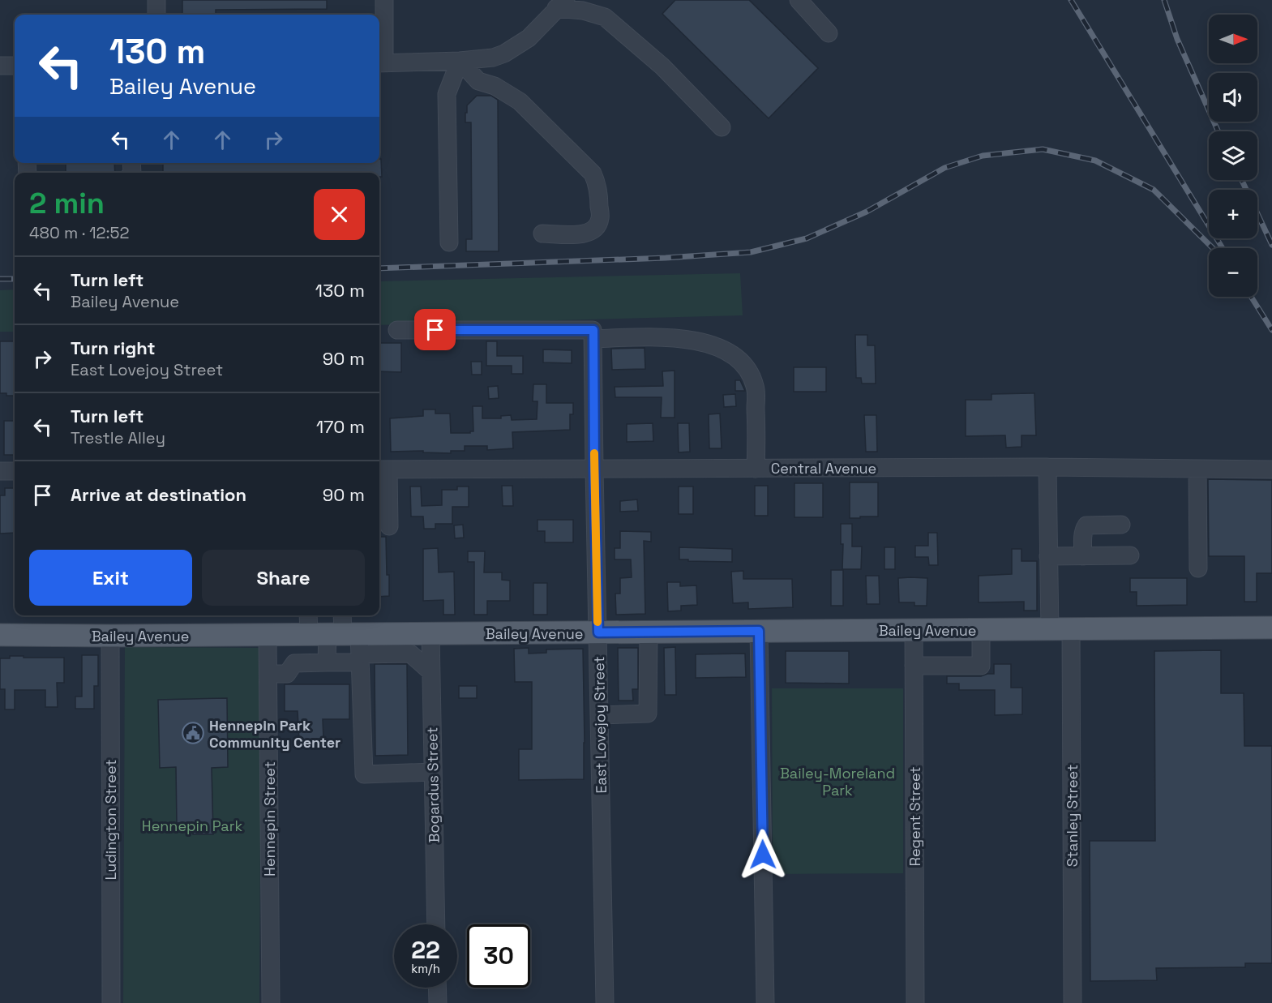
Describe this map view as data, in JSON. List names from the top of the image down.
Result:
{
  "streets": {
    "main road": ["Bailey Avenue"],
    "street": [
      "Central Avenue",
      "East Lovejoy Street",
      "Bogardus Street",
      "Stanley Street",
      "Regent Street",
      "Hennepin Street",
      "Ludington Street"
    ]
  },
  "crossings": [
    ["Central Avenue", "East Lovejoy Street"],
    ["Central Avenue", "Stanley Street"],
    ["Bailey Avenue", "East Lovejoy Street"],
    ["Bailey Avenue", "Bogardus Street"],
    ["Bailey Avenue", "Stanley Street"],
    ["Bailey Avenue", "Regent Street"],
    ["Bailey Avenue", "Hennepin Street"],
    ["Bailey Avenue", "Ludington Street"]
  ],
  "parks": ["Bailey-Moreland Park", "Hennepin Park"],
  "places": {
    "public building": ["Hennepin Park Community Center"]
  },
  "north": "right",
  "page": {
    "map_buttons": ["+", "−"],
    "turn": ["130 m", "Bailey Avenue"],
    "heading": ["2 min", "480 m · 12:52"],
    "list": [
      {
        "name": "Turn left",
        "note": "Bailey Avenue",
        "value": "130 m"
      },
      {
        "name": "Turn right",
        "note": "East Lovejoy Street",
        "value": "90 m"
      },
      {
        "name": "Turn left",
        "note": "Trestle Alley",
        "value": "170 m"
      },
      {
        "name": "Arrive at destination",
        "value": "90 m"
      }
    ],
    "buttons": ["Exit", "Share"],
    "speed": "22 km/h",
    "limit": "30"
  }
}
